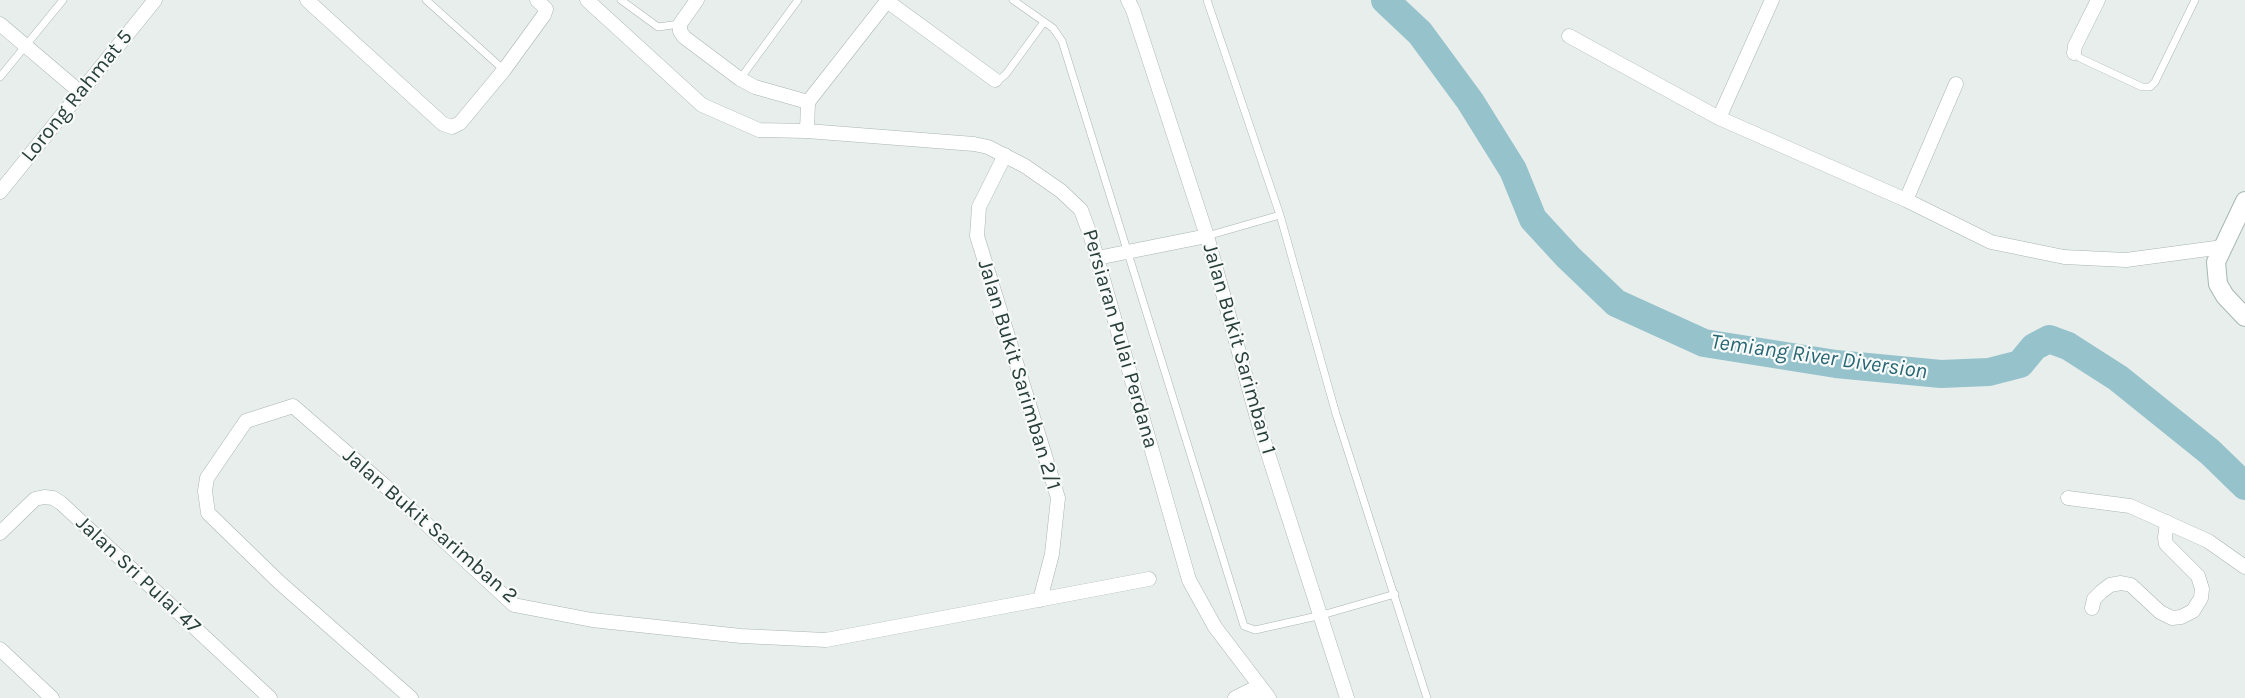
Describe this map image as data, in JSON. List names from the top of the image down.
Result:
{
  "streets": {
    "street": [
      "Lorong Rahmat 5",
      "Persiaran Pulai Perdana",
      "Jalan Bukit Sarimban 1",
      "Jalan Bukit Sarimban 2/1",
      "Jalan Bukit Sarimban 2",
      "Jalan Sri Pulai 47"
    ]
  },
  "crossings": [
    ["Persiaran Pulai Perdana", "Jalan Bukit Sarimban 2/1"],
    ["Jalan Bukit Sarimban 2/1", "Jalan Bukit Sarimban 2"]
  ],
  "water": ["Temiang River Diversion"]
}
